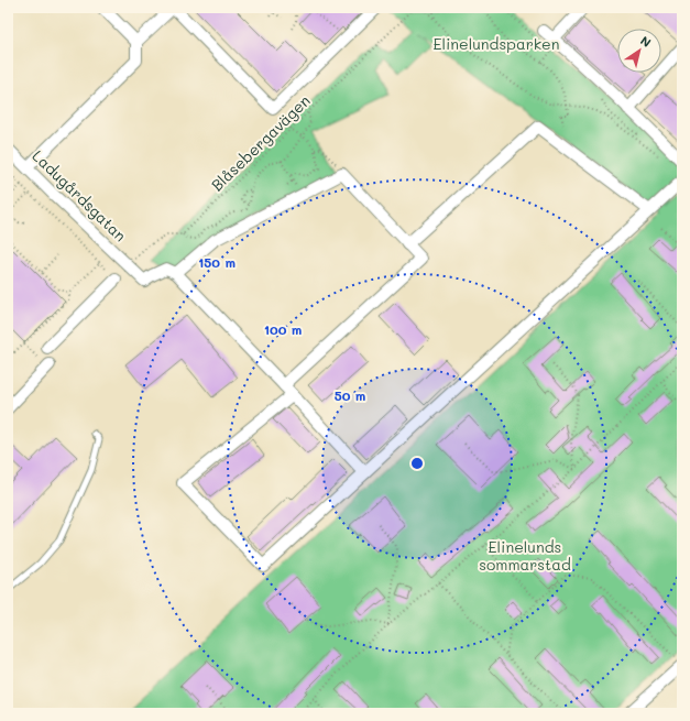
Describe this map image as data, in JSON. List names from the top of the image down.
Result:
{
  "streets": {
    "street": ["Ladugårdsgatan"],
    "path": ["Blåsebergavägen"]
  },
  "parks": ["Elinelundsparken", "Elinelunds sommarstad"],
  "north": "top right",
  "rings": ["150 m", "100 m", "50 m"]
}
